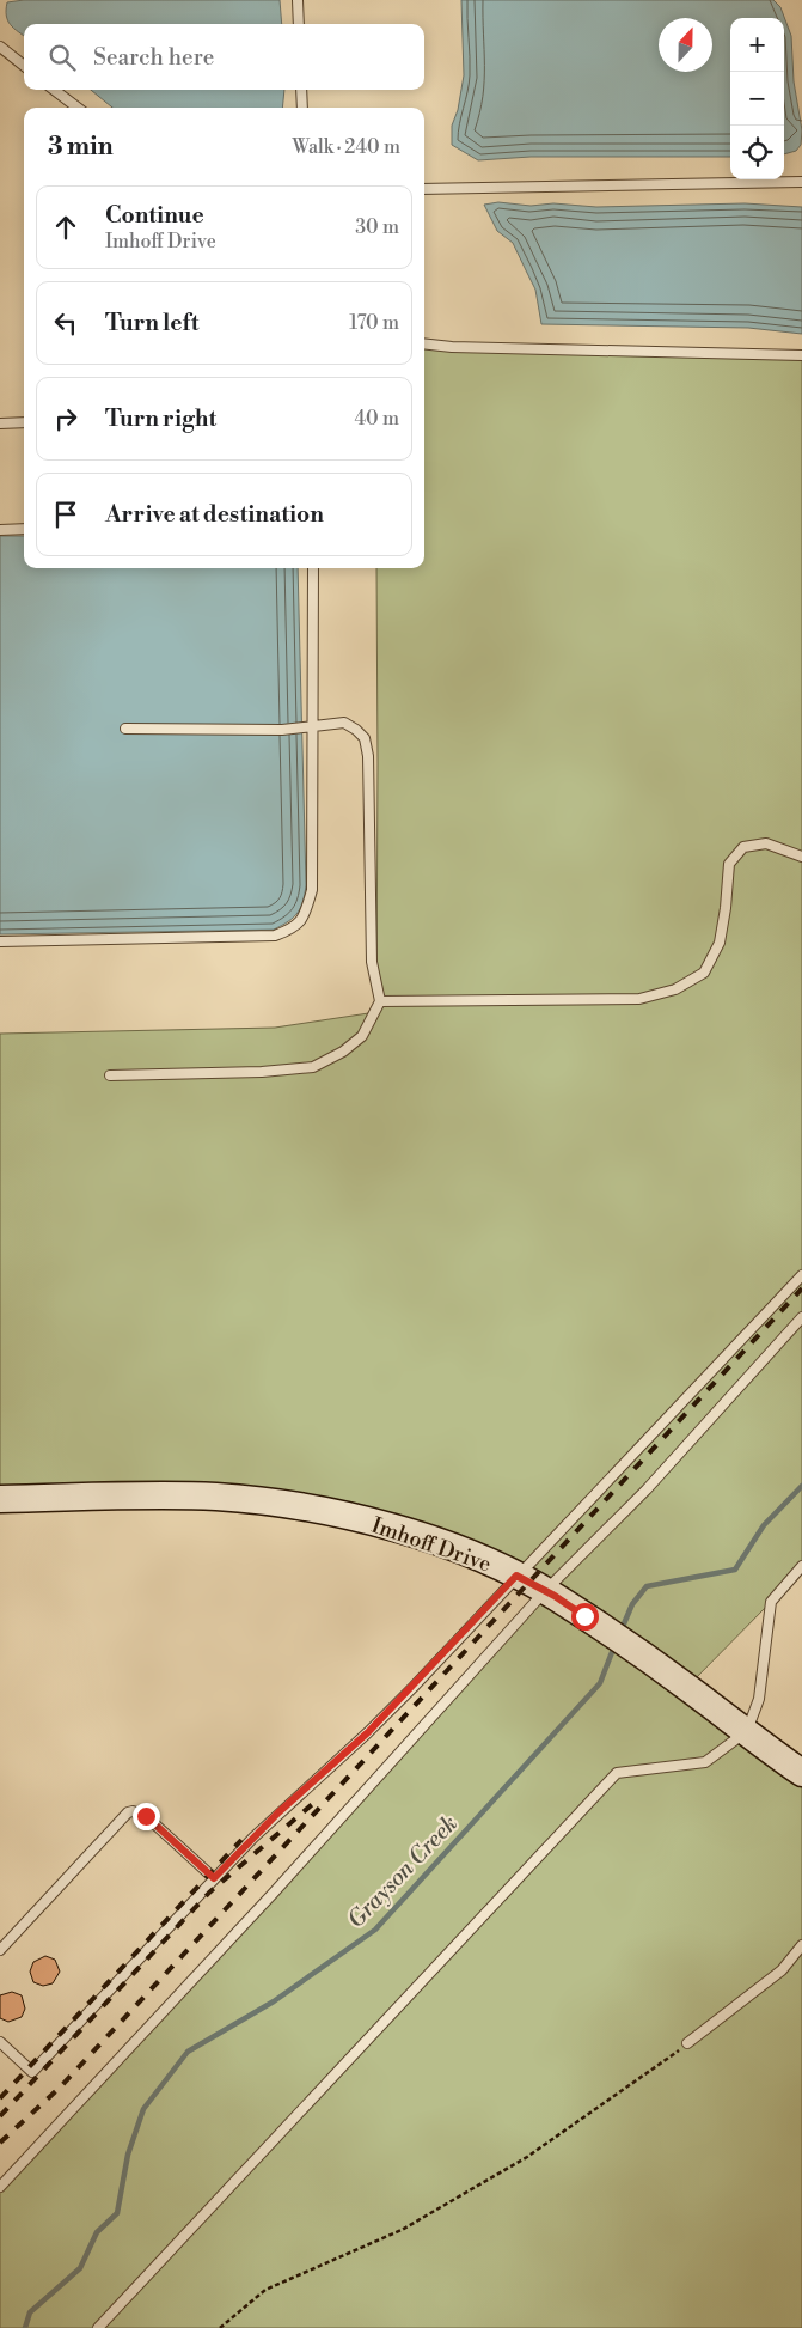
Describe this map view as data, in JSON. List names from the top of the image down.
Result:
{
  "streets": {
    "street": ["Imhoff Drive"]
  },
  "water": ["Grayson Creek"],
  "north": "top",
  "page": {
    "map_buttons": ["+", "−"],
    "search": "Search here",
    "heading": ["3 min", "Walk · 240 m"],
    "list": [
      ["Continue", "Imhoff Drive", "30 m"],
      ["Turn left", "170 m"],
      ["Turn right", "40 m"],
      "Arrive at destination"
    ]
  }
}
